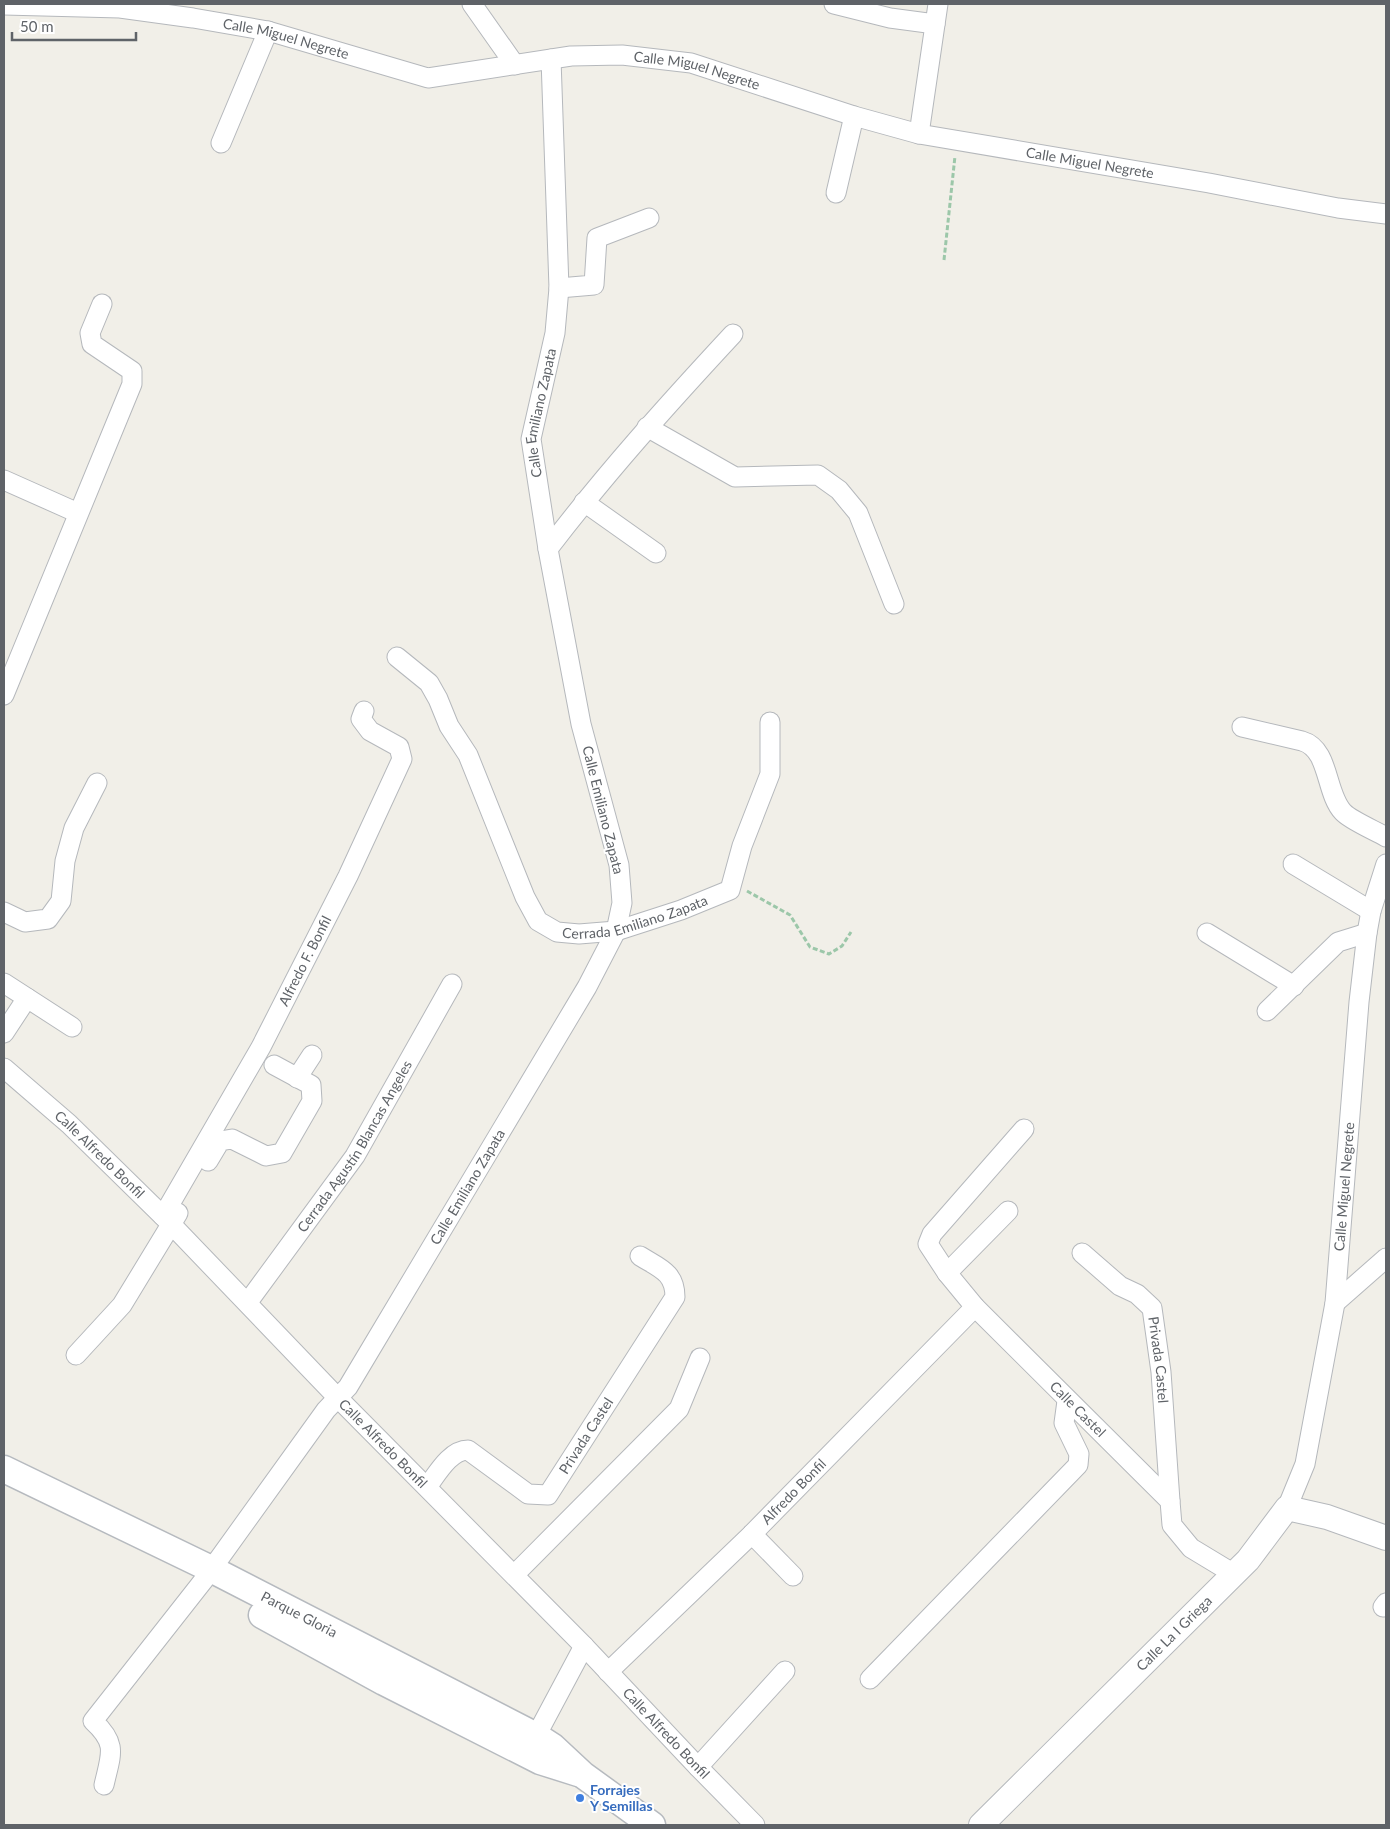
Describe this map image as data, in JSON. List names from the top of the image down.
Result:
{
  "streets": {
    "main road": ["Parque Gloria"],
    "street": [
      "Calle Miguel Negrete",
      "Calle Emiliano Zapata",
      "Cerrada Emiliano Zapata",
      "Alfredo F. Bonfil",
      "Cerrada Agustín Blancas Angeles",
      "Calle Alfredo Bonfil",
      "Privada Castel",
      "Calle Castel",
      "Alfredo Bonfil",
      "Calle La I Griega"
    ]
  },
  "crossings": [
    ["Calle Miguel Negrete", "Calle Emiliano Zapata"],
    ["Calle Miguel Negrete", "Calle La I Griega"],
    ["Calle Emiliano Zapata", "Cerrada Emiliano Zapata"],
    ["Calle Emiliano Zapata", "Calle Alfredo Bonfil"],
    ["Calle Emiliano Zapata", "Parque Gloria"],
    ["Alfredo F. Bonfil", "Calle Alfredo Bonfil"],
    ["Cerrada Agustín Blancas Angeles", "Calle Alfredo Bonfil"],
    ["Calle Alfredo Bonfil", "Privada Castel"],
    ["Calle Alfredo Bonfil", "Alfredo Bonfil"],
    ["Privada Castel", "Calle Castel"],
    ["Calle Castel", "Alfredo Bonfil"]
  ],
  "places": ["Forrajes Y Semillas"],
  "scale_bar": "50 m"
}
